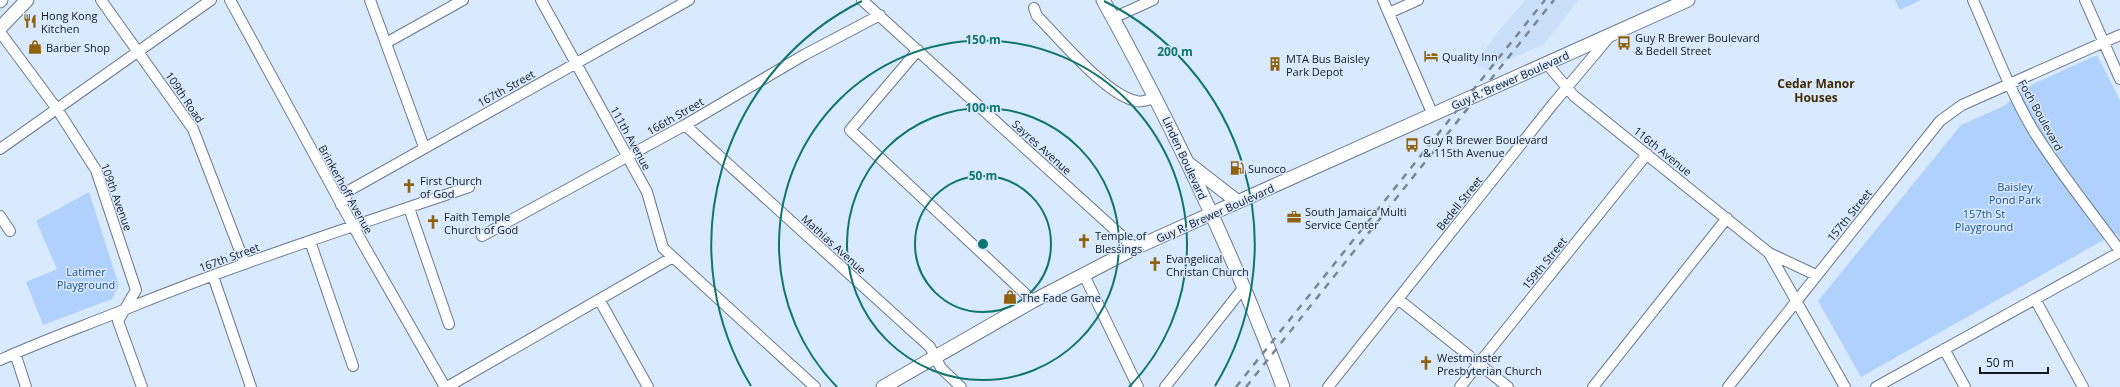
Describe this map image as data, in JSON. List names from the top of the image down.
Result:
{
  "streets": {
    "main road": ["Guy R. Brewer Boulevard", "Linden Boulevard"],
    "street": [
      "167th Street",
      "109th Road",
      "Foch Boulevard",
      "166th Street",
      "111th Avenue",
      "Sayres Avenue",
      "116th Avenue",
      "Brinkerhoff Avenue",
      "109th Avenue",
      "Bedell Street",
      "157th Street",
      "Mathias Avenue",
      "159th Street"
    ]
  },
  "crossings": [
    ["Guy R. Brewer Boulevard", "Sayres Avenue"],
    ["Guy R. Brewer Boulevard", "116th Avenue"],
    ["Guy R. Brewer Boulevard", "Linden Boulevard"],
    ["Guy R. Brewer Boulevard", "Bedell Street"],
    ["Guy R. Brewer Boulevard", "Mathias Avenue"],
    ["167th Street", "109th Road"],
    ["167th Street", "111th Avenue"],
    ["167th Street", "Brinkerhoff Avenue"],
    ["167th Street", "109th Avenue"],
    ["Foch Boulevard", "157th Street"],
    ["166th Street", "111th Avenue"],
    ["166th Street", "Sayres Avenue"],
    ["166th Street", "Mathias Avenue"],
    ["116th Avenue", "Bedell Street"],
    ["116th Avenue", "157th Street"],
    ["116th Avenue", "159th Street"]
  ],
  "districts": ["Cedar Manor Houses"],
  "parks": ["Baisley Pond Park", "157th St Playground", "Latimer Playground"],
  "places": {
    "restaurant": ["Hong Kong Kitchen"],
    "bus stop": ["Guy R Brewer Boulevard & Bedell Street", "Guy R Brewer Boulevard & 115th Avenue"],
    "shop": ["Barber Shop", "The Fade Game"],
    "hotel": ["Quality Inn"],
    "building": ["MTA Bus Baisley Park Depot"],
    "fuel station": ["Sunoco"],
    "church": [
      "First Church of God",
      "Faith Temple Church of God",
      "Temple of Blessings",
      "Evangelical Christan Church",
      "Westminster Presbyterian Church"
    ],
    "office": ["South Jamaica Multi Service Center"]
  },
  "scale_bar": "50 m",
  "rings": [
    "150 m",
    "200 m",
    "100 m",
    "50 m"
  ]
}
